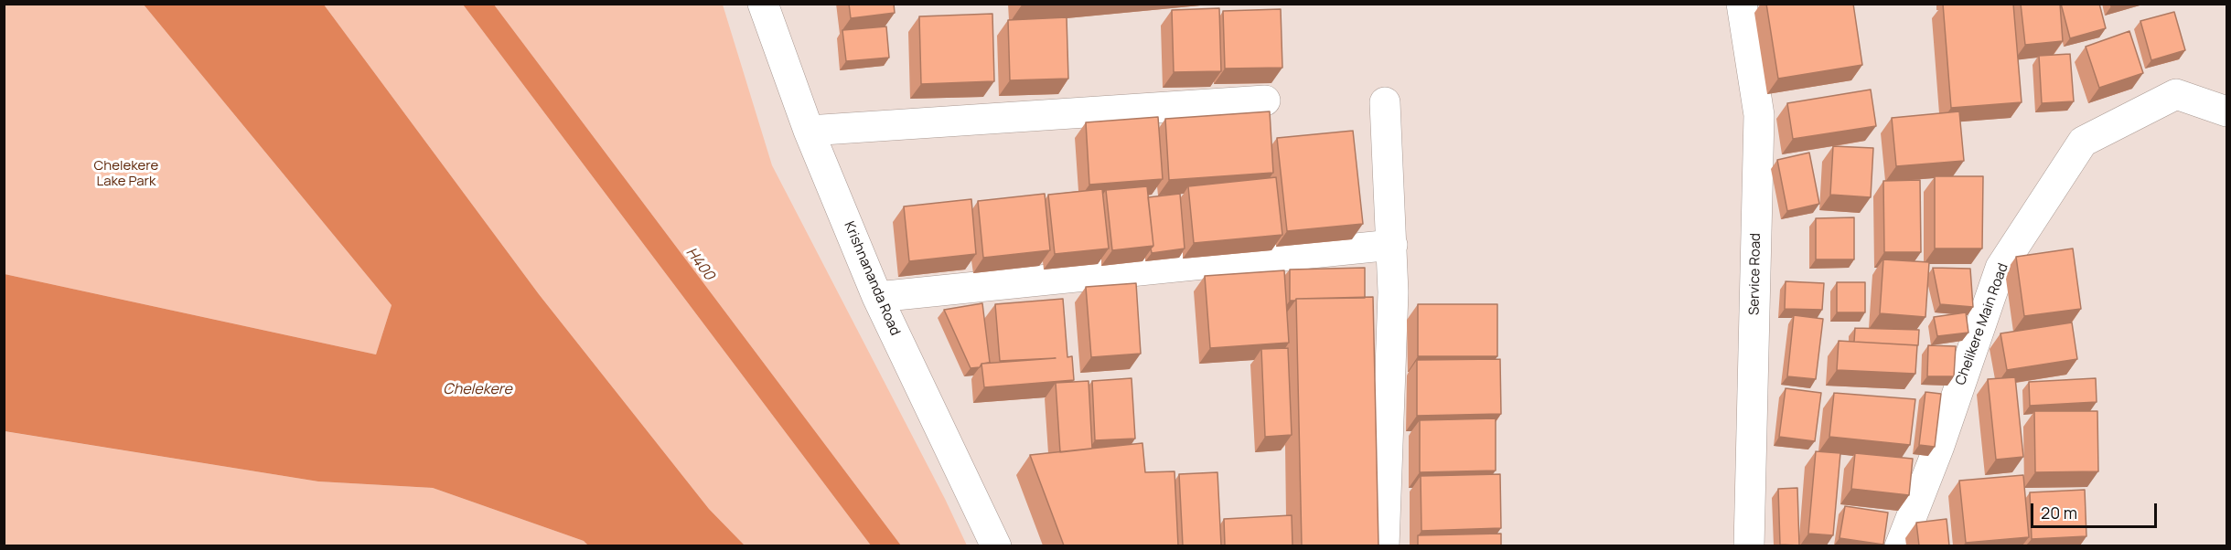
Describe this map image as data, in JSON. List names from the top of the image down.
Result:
{
  "streets": {
    "street": ["Service Road", "Krishnananda Road", "Chelikere Main Road"]
  },
  "water": ["H400", "Chelekere"],
  "parks": ["Chelekere Lake Park"],
  "scale_bar": "20 m"
}
